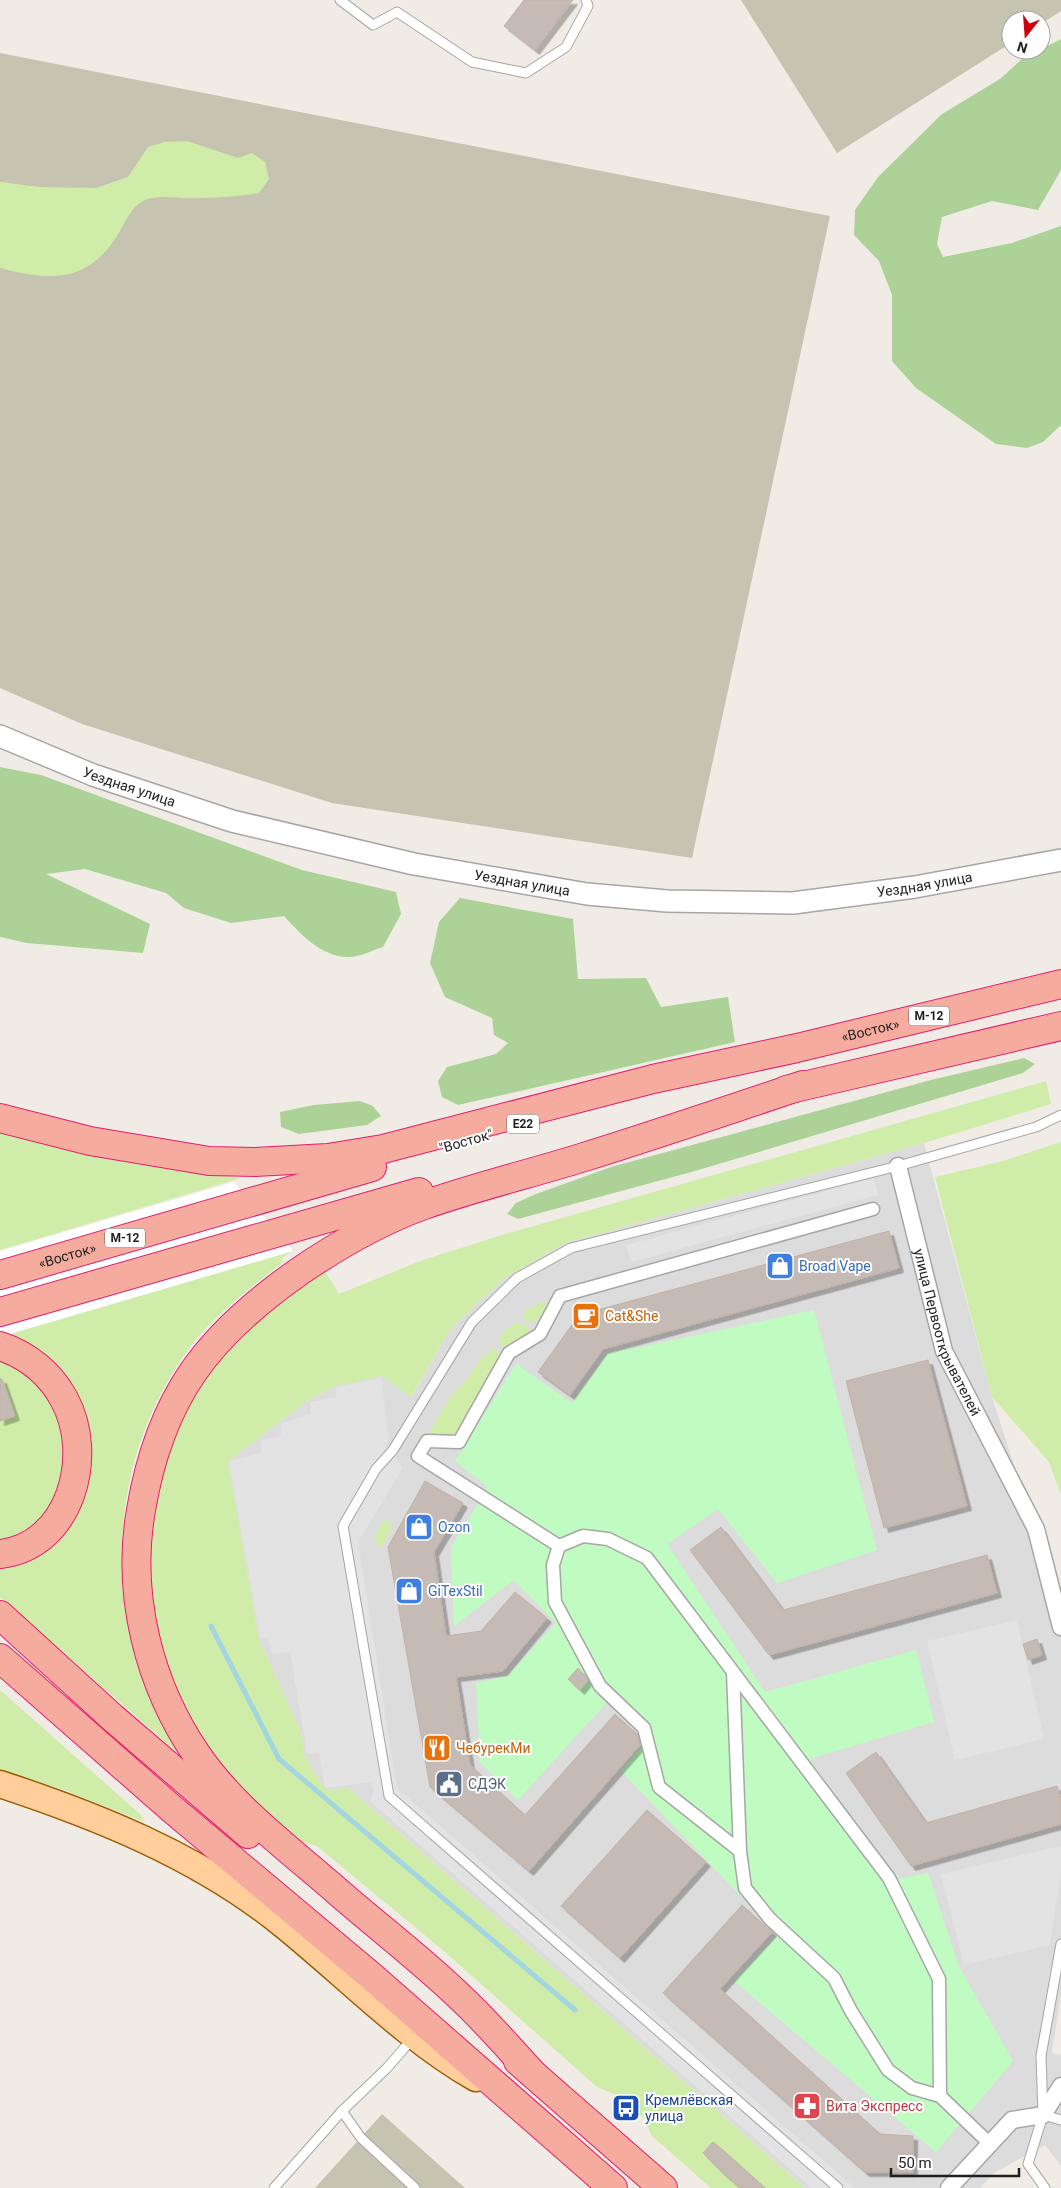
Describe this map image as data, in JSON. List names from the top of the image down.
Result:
{
  "streets": {
    "highway": [
      "М-12",
      "«Восток»",
      "E22",
      "\"Восток\""
    ],
    "street": ["Уездная улица", "улица Первооткрывателей"]
  },
  "crossings": [
    ["«Восток»", "\"Восток\""]
  ],
  "places": {
    "shop": ["Broad Vape", "Ozon", "GiTexStil"],
    "cafe": ["Cat&She"],
    "restaurant": ["ЧебурекМи"],
    "public building": ["СДЭК"],
    "pharmacy": ["Вита Экспресс"],
    "bus stop": ["Кремлёвская улица"]
  },
  "scale_bar": "50 m",
  "north": "bottom"
}
